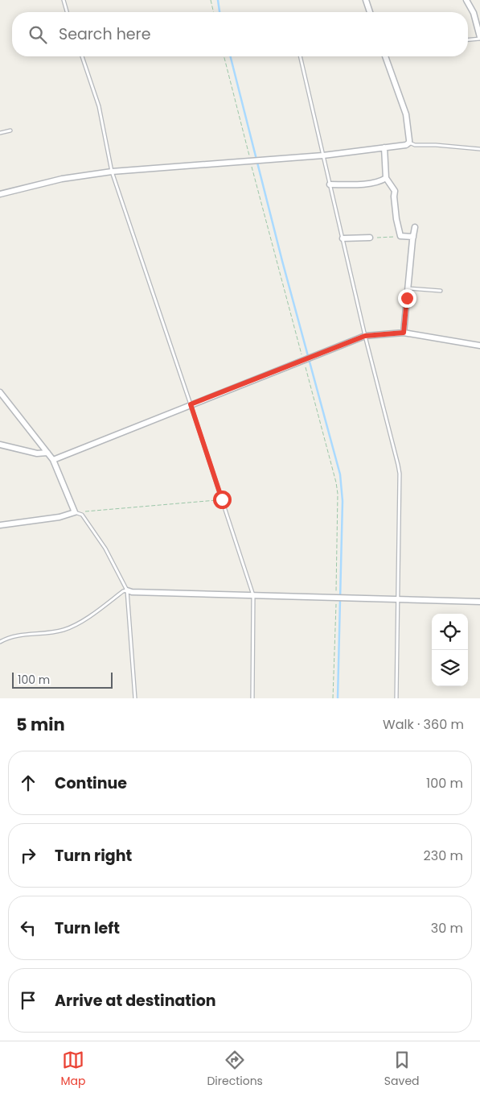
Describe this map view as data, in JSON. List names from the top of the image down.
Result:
{
  "scale_bar": "100 m",
  "page": {
    "search": "Search here",
    "scale": "100 m",
    "heading": ["5 min", "Walk · 360 m"],
    "list": [
      ["Continue", "100 m"],
      ["Turn right", "230 m"],
      ["Turn left", "30 m"],
      "Arrive at destination"
    ],
    "nav": ["Map", "Directions", "Saved"]
  }
}
